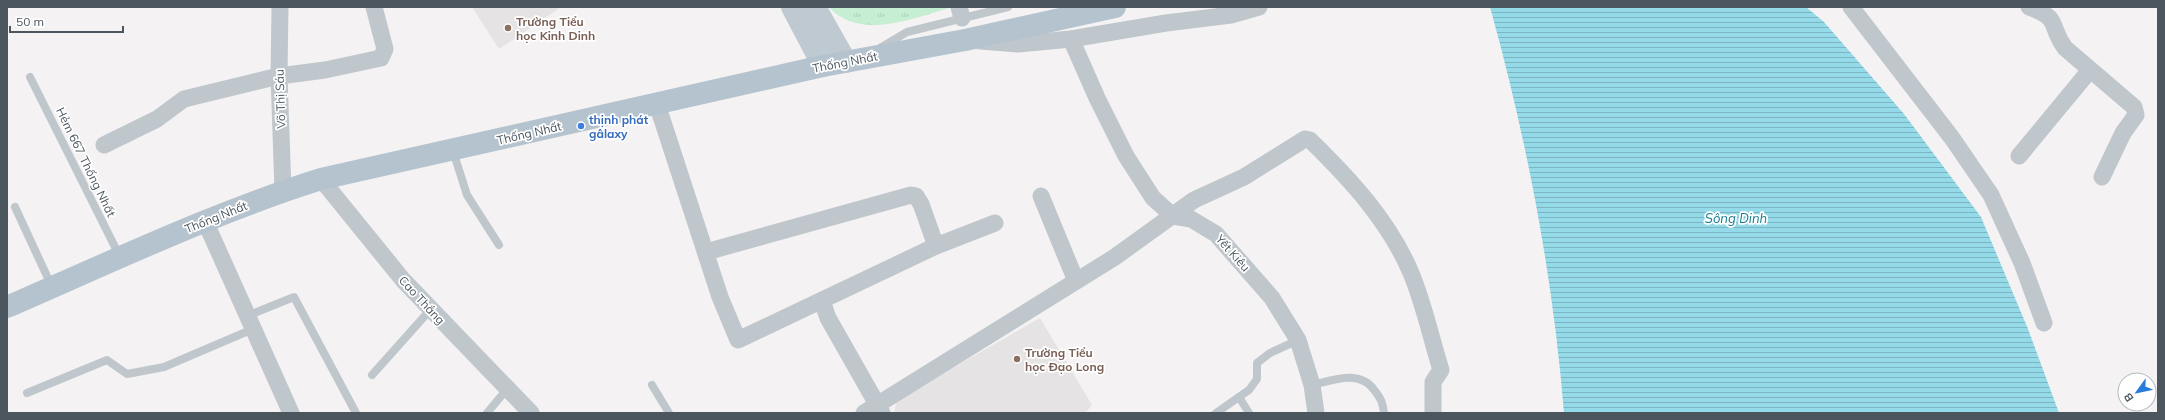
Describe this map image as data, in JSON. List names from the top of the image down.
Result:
{
  "streets": {
    "main road": ["Thống Nhất"],
    "street": ["Võ Thị Sáu", "Yết Kiêu", "Cao Thắng"],
    "lane": ["Hẻm 667 Thống Nhất"]
  },
  "crossings": [
    ["Thống Nhất", "Võ Thị Sáu"],
    ["Thống Nhất", "Hẻm 667 Thống Nhất"],
    ["Thống Nhất", "Cao Thắng"]
  ],
  "water": ["Sông Dinh"],
  "places": ["Trường Tiểu học Kinh Dinh", "thịnh phát gâlaxy", "Trường Tiểu học Đạo Long"],
  "scale_bar": "50 m",
  "north": "bottom left"
}
